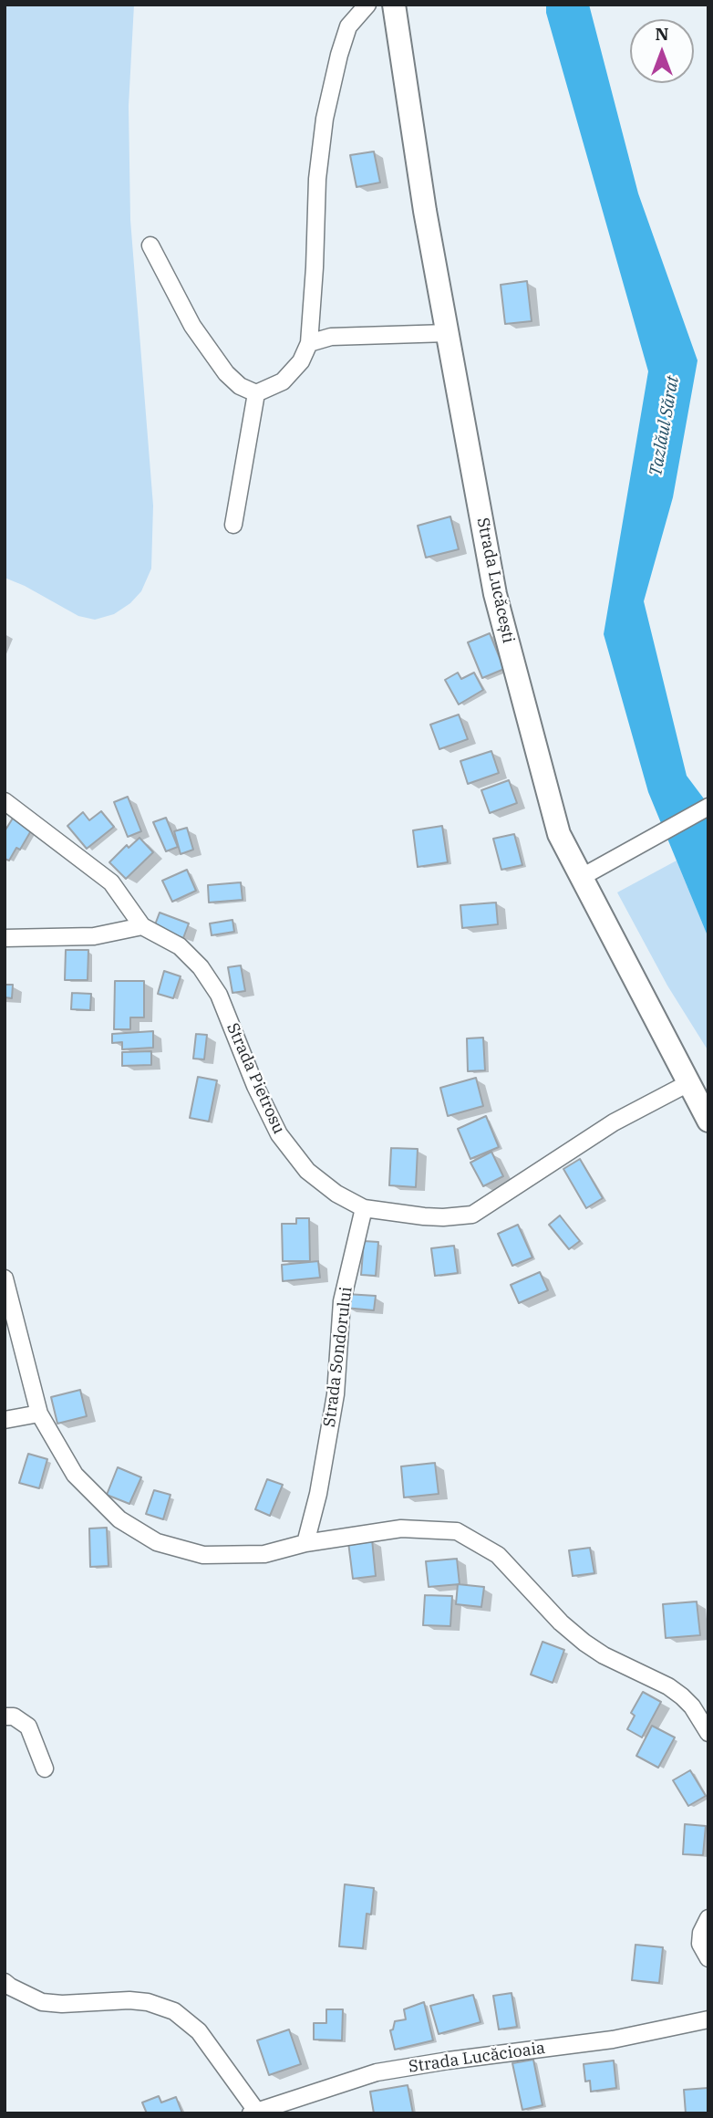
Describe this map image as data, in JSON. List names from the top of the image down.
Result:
{
  "streets": {
    "main road": ["Strada Lucăcești"],
    "street": ["Strada Pietrosu", "Strada Sondorului", "Strada Lucăcioaia"]
  },
  "crossings": [
    ["Strada Lucăcești", "Strada Pietrosu"],
    ["Strada Pietrosu", "Strada Sondorului"]
  ],
  "water": ["Tazlăul Sărat"],
  "north": "top"
}
